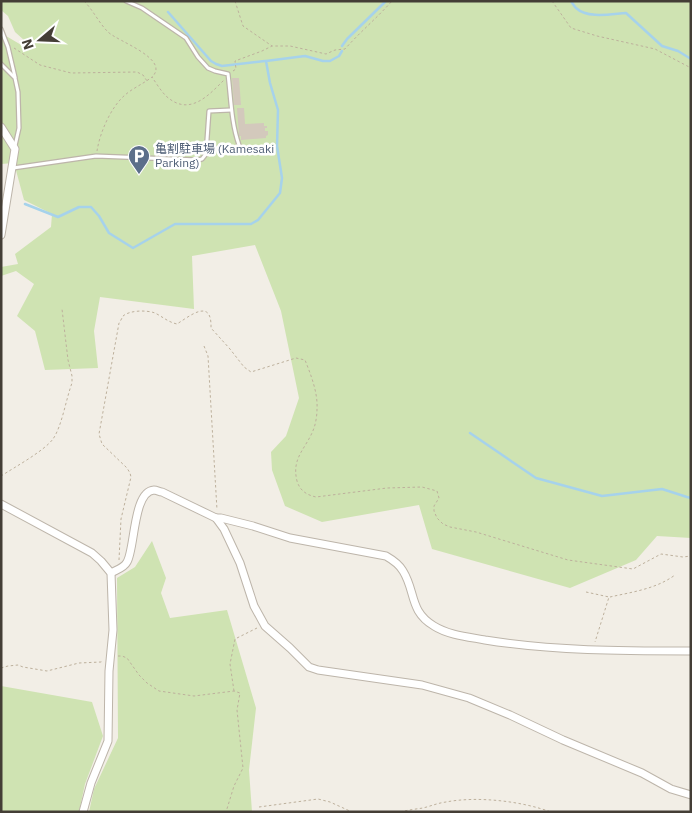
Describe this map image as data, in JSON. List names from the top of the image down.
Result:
{
  "places": {
    "parking": ["亀割駐車場 (Kamesaki Parking)"]
  },
  "north": "left"
}
